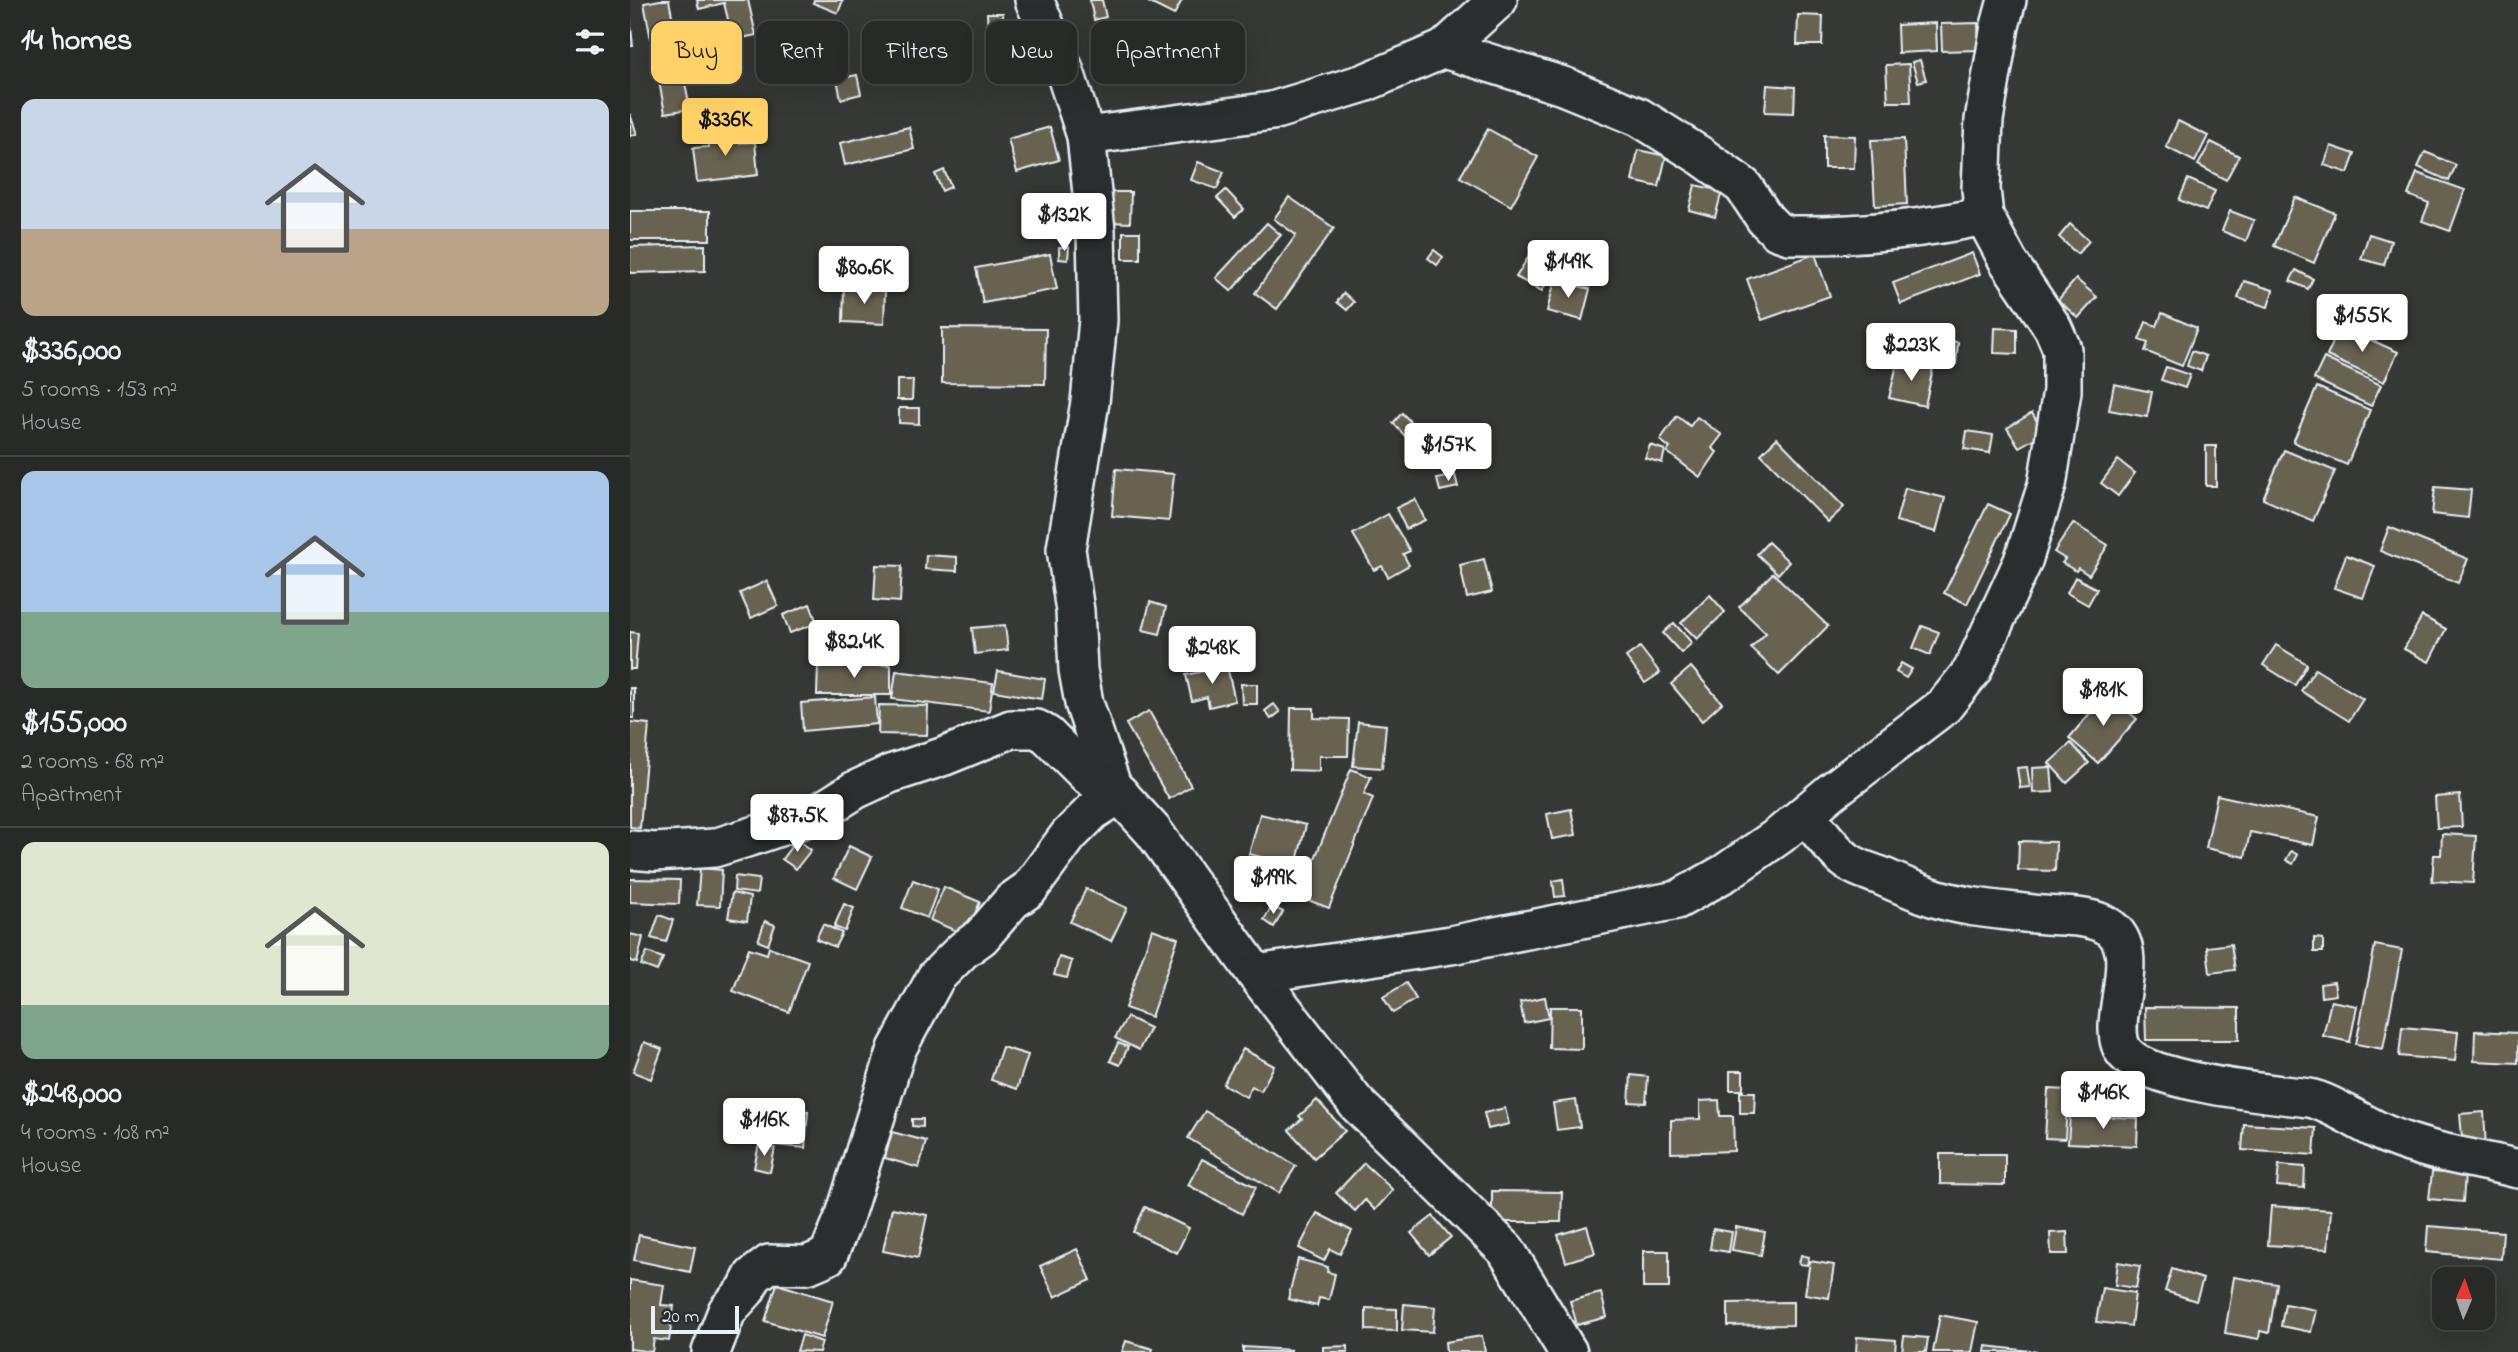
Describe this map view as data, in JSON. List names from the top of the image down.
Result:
{
  "scale_bar": "20 m",
  "north": "top",
  "page": {
    "heading": "14 homes",
    "chip": [
      "Buy",
      "Rent",
      "Filters",
      "New",
      "Apartment"
    ],
    "list": [
      {
        "name": "$336,000",
        "note": "5 rooms · 153 m² · House"
      },
      {
        "name": "$155,000",
        "note": "2 rooms · 68 m² · Apartment"
      },
      {
        "name": "$248,000",
        "note": "4 rooms · 108 m² · House"
      }
    ],
    "price": [
      "$336K",
      "$132K",
      "$149K",
      "$80.6K",
      "$155K",
      "$223K",
      "$157K",
      "$82.4K",
      "$248K",
      "$181K",
      "$87.5K",
      "$199K",
      "$146K",
      "$116K"
    ],
    "scale": "20 m"
  }
}
